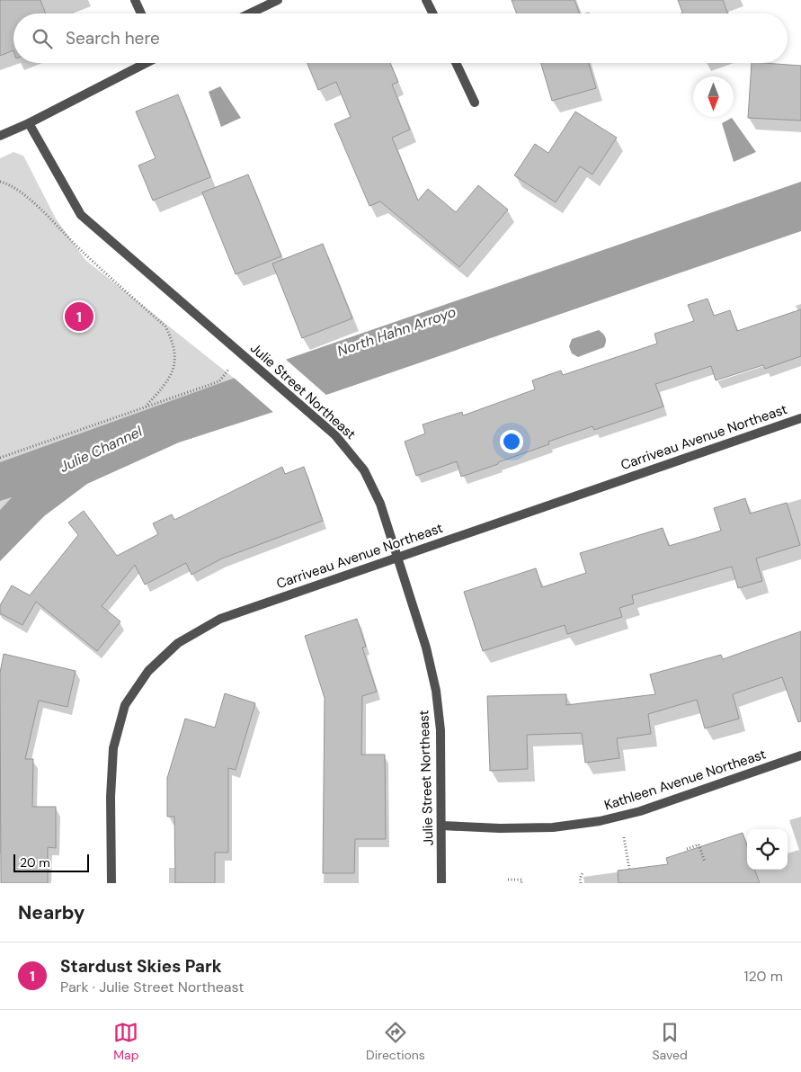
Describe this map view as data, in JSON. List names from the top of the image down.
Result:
{
  "streets": {
    "street": ["Julie Street Northeast", "Carriveau Avenue Northeast", "Kathleen Avenue Northeast"]
  },
  "crossings": [
    ["Julie Street Northeast", "Carriveau Avenue Northeast"],
    ["Julie Street Northeast", "Kathleen Avenue Northeast"]
  ],
  "water": ["North Hahn Arroyo", "Julie Channel"],
  "scale_bar": "20 m",
  "north": "bottom",
  "page": {
    "search": "Search here",
    "pins": "1",
    "scale": "20 m",
    "heading": "Nearby",
    "list": [
      {
        "mark": "1",
        "name": "Stardust Skies Park",
        "note": "Park · Julie Street Northeast",
        "value": "120 m"
      }
    ],
    "nav": ["Map", "Directions", "Saved"]
  }
}
